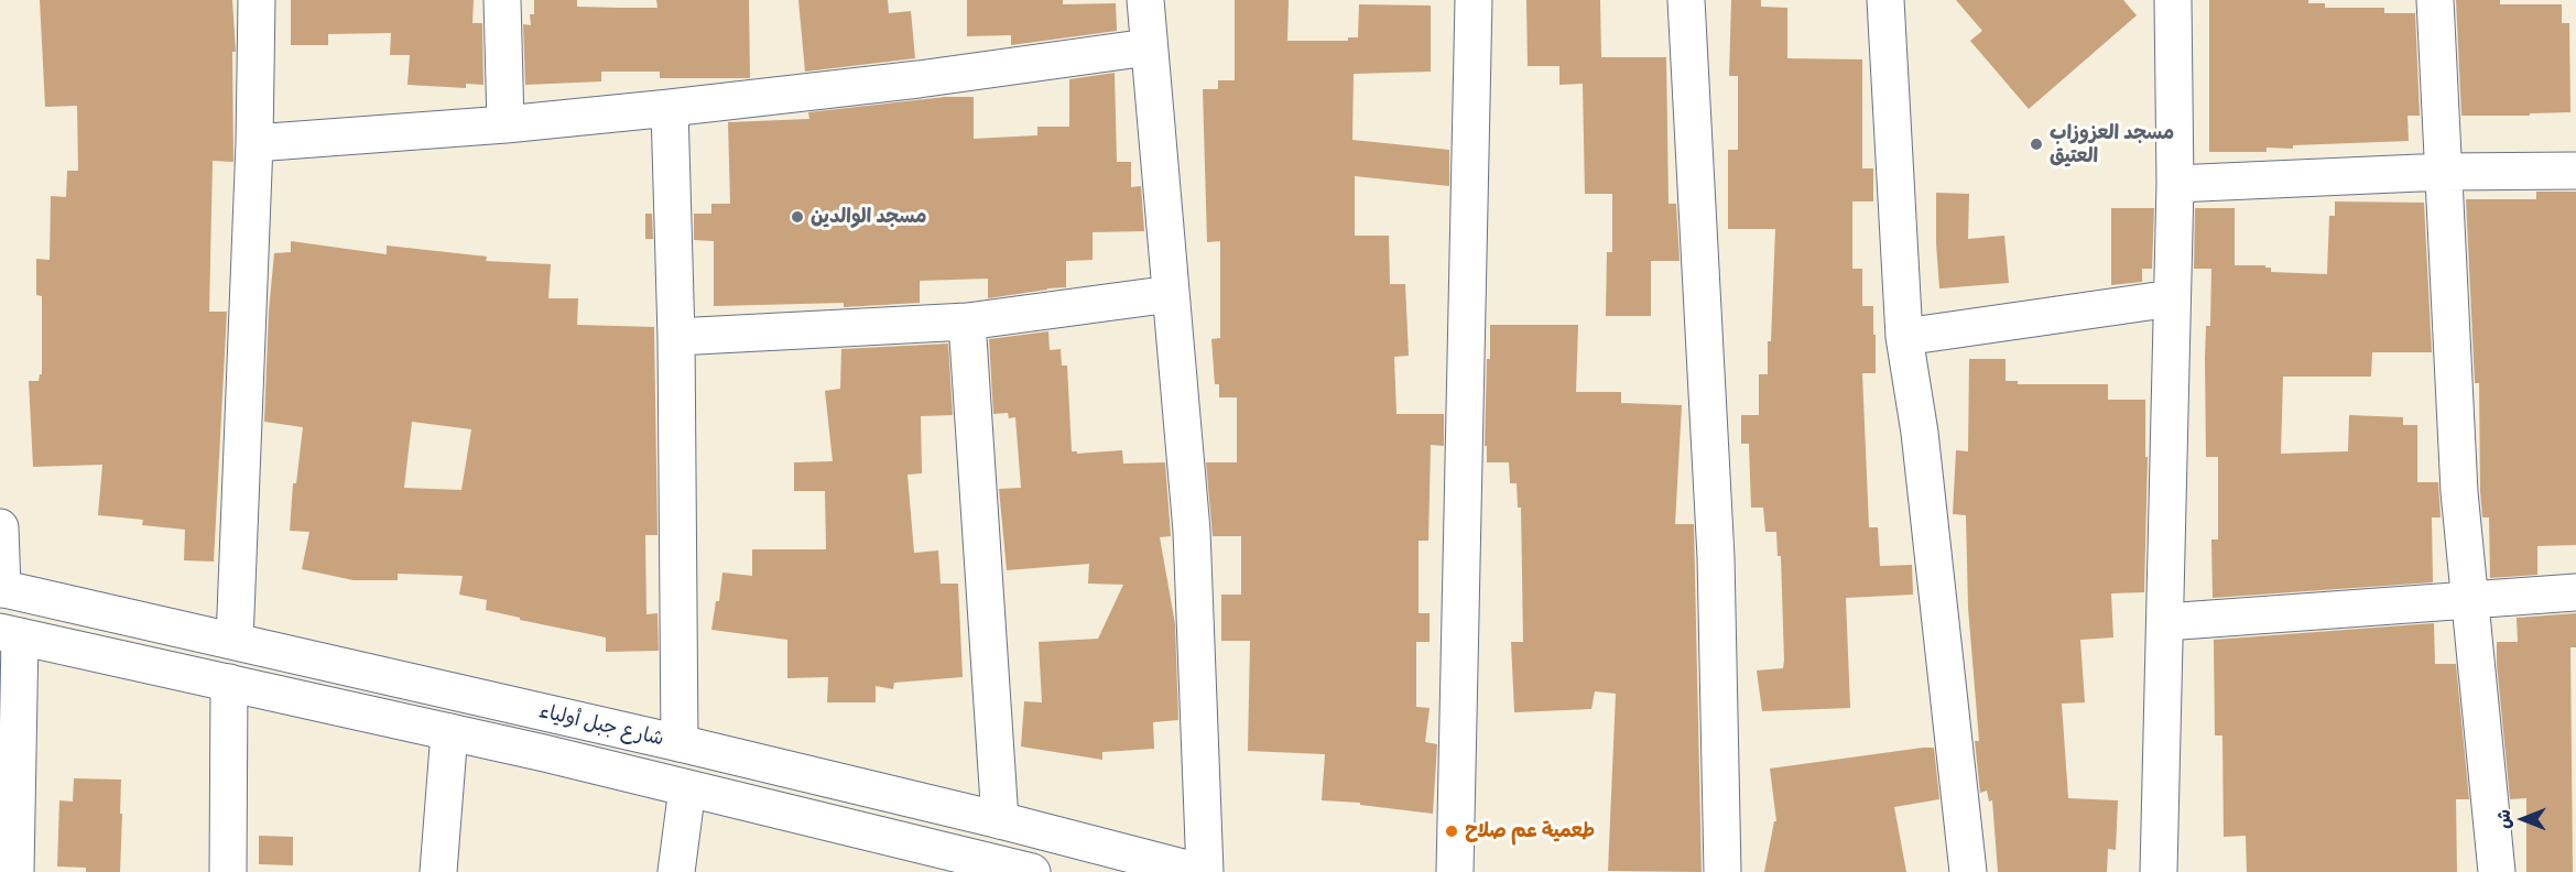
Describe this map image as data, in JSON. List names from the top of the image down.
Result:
{
  "streets": {
    "street": ["شارع جبل أولياء"]
  },
  "places": ["مسجد العزوزاب العتيق", "مسجد الوالدين", "طعمية عم صلاح"],
  "north": "left"
}
